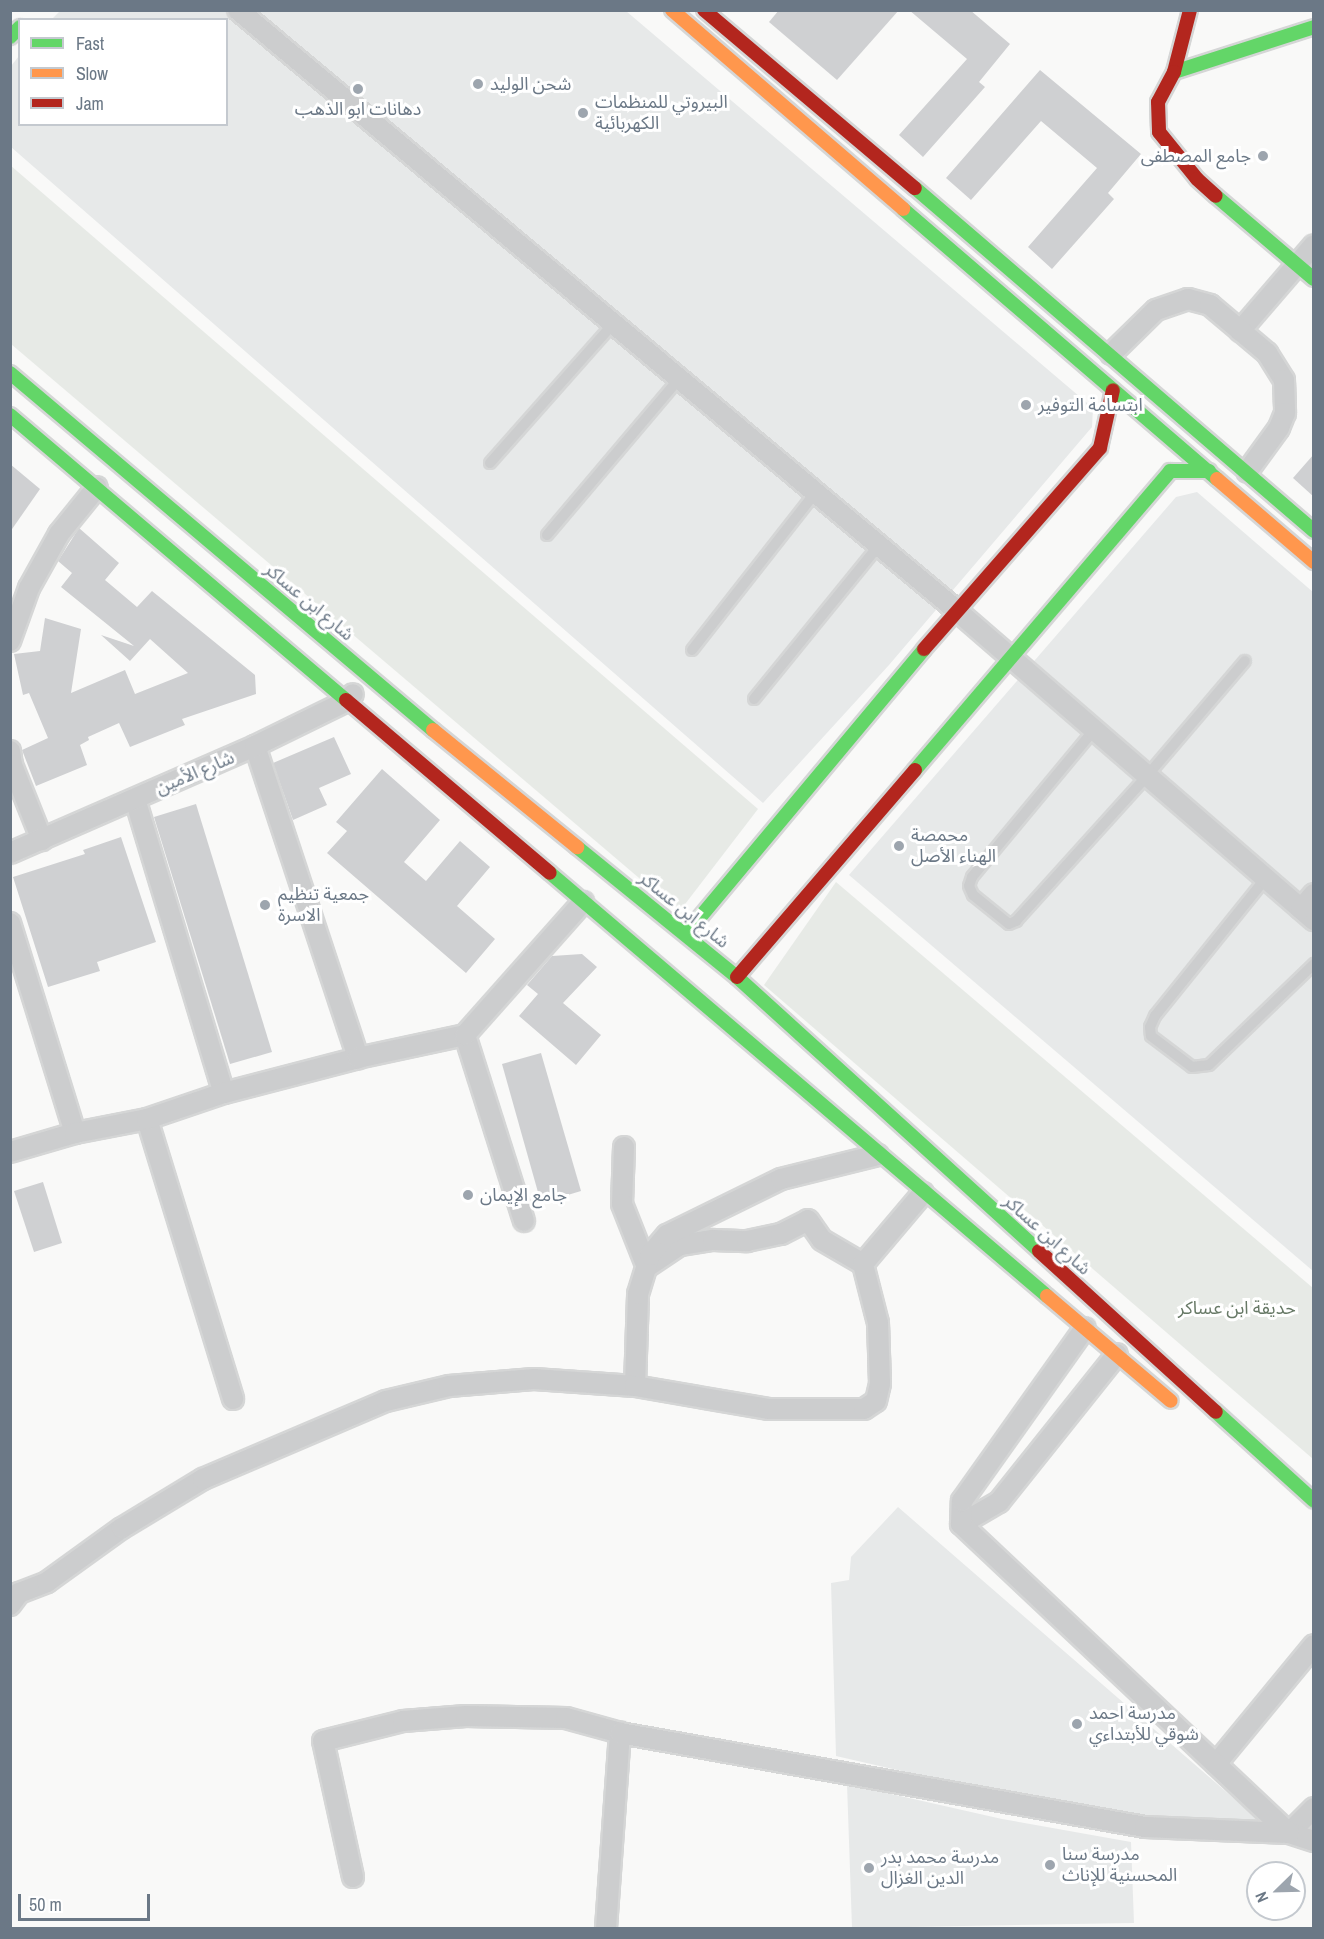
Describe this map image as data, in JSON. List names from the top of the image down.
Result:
{
  "streets": {
    "main road": ["شارع ابن عساكر"],
    "street": ["شارع الأمين"]
  },
  "crossings": [
    ["شارع ابن عساكر", "شارع الأمين"]
  ],
  "parks": ["حديقة ابن عساكر"],
  "places": [
    "شحن الوليد",
    "دهانات ابو الذهب",
    "البيروتي للمنظمات الكهربائية",
    "جامع المصطفى",
    "ابتسامة التوفير",
    "محمصة الهناء الأصل",
    "جمعية تنظيم الاسرة",
    "جامع الإيمان",
    "مدرسة احمد شوقي للأبتداءي",
    "مدرسة سنا المحسنية للإناث",
    "مدرسة محمد بدر الدين الغزال"
  ],
  "legend": ["Fast", "Slow", "Jam"],
  "scale_bar": "50 m",
  "north": "bottom left"
}
